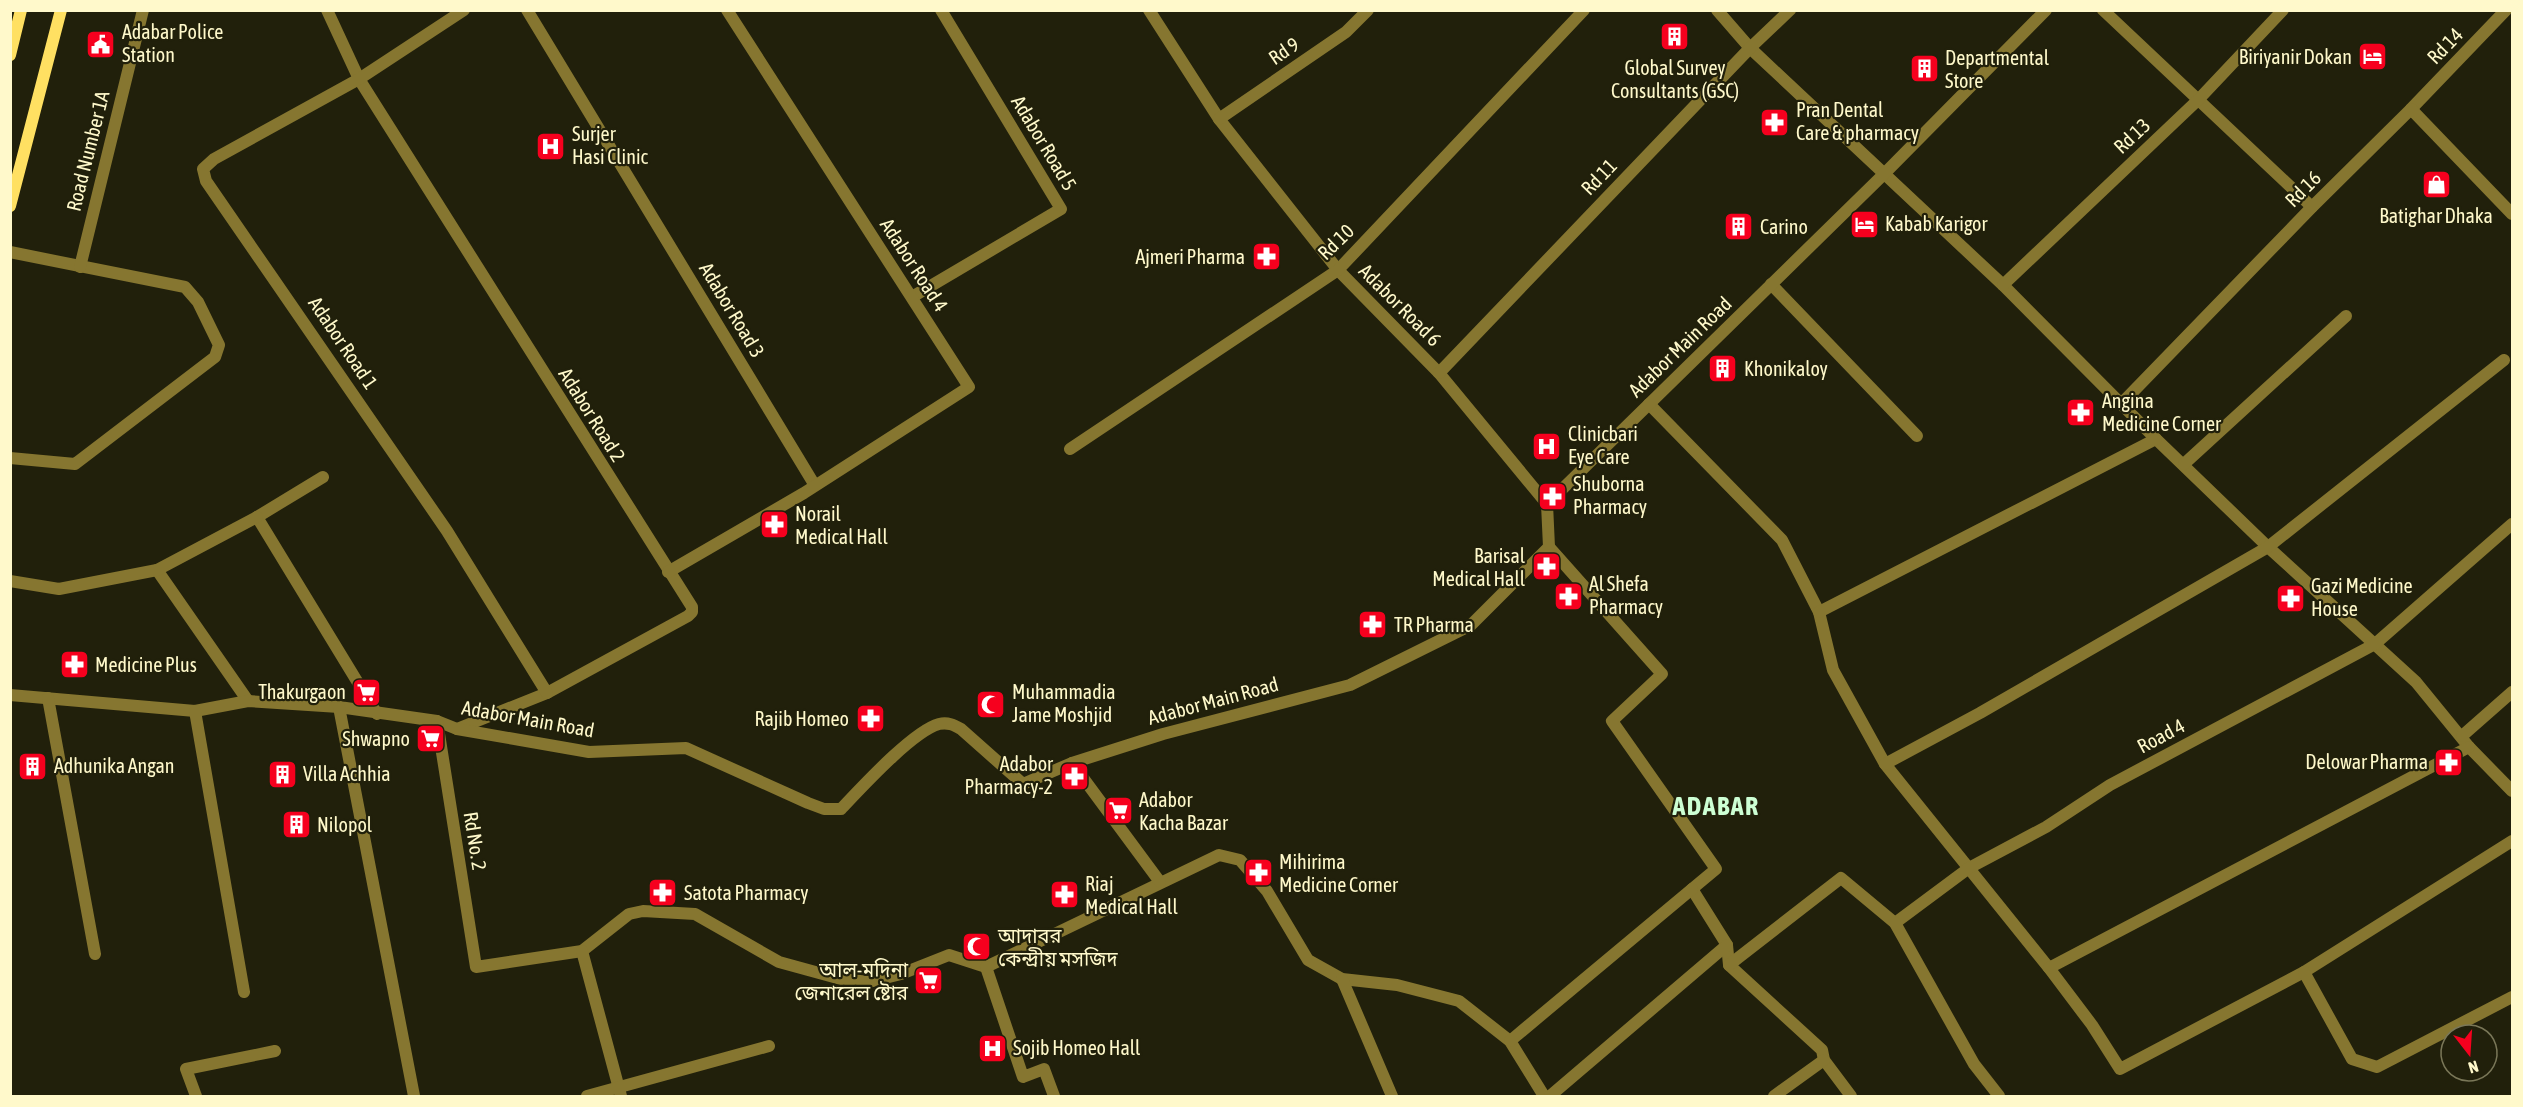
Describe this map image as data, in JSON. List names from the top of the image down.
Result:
{
  "streets": {
    "street": [
      "Rd 14",
      "Rd 9",
      "Rd 13",
      "Adabor Road 5",
      "Road Number 1A",
      "Rd 11",
      "Rd 16",
      "Rd 10",
      "Adabor Road 4",
      "Adabor Road 6",
      "Adabor Road 3",
      "Adabor Road 1",
      "Adabor Main Road",
      "Adabor Road 2",
      "Road 4",
      "Rd No. 2"
    ]
  },
  "crossings": [
    ["Rd 14", "Rd 16"],
    ["Rd 9", "Adabor Road 6"],
    ["Adabor Road 5", "Adabor Road 4"],
    ["Rd 11", "Adabor Road 6"],
    ["Rd 10", "Adabor Road 6"],
    ["Adabor Road 4", "Adabor Road 3"],
    ["Adabor Road 6", "Adabor Main Road"],
    ["Adabor Road 1", "Adabor Road 2"],
    ["Adabor Main Road", "Adabor Road 2"],
    ["Adabor Main Road", "Rd No. 2"]
  ],
  "districts": ["ADABAR"],
  "places": {
    "building": [
      "Global Survey Consultants (GSC)",
      "Departmental Store",
      "Carino",
      "Khonikaloy",
      "Adhunika Angan",
      "Villa Achhia",
      "Nilopol"
    ],
    "public building": ["Adabar Police Station"],
    "hotel": ["Biriyanir Dokan", "Kabab Karigor"],
    "pharmacy": [
      "Pran Dental Care & pharmacy",
      "Ajmeri Pharma",
      "Angina Medicine Corner",
      "Shuborna Pharmacy",
      "Norail Medical Hall",
      "Barisal Medical Hall",
      "Al Shefa Pharmacy",
      "Gazi Medicine House",
      "TR Pharma",
      "Medicine Plus",
      "Rajib Homeo",
      "Delowar Pharma",
      "Adabor Pharmacy-2",
      "Mihirima Medicine Corner",
      "Satota Pharmacy",
      "Riaj Medical Hall"
    ],
    "hospital": ["Surjer Hasi Clinic", "Clinicbari Eye Care", "Sojib Homeo Hall"],
    "shop": ["Batighar Dhaka"],
    "supermarket": [
      "Thakurgaon",
      "Shwapno",
      "Adabor Kacha Bazar",
      "আল-মদিনা জেনারেল ষ্টোর"
    ],
    "mosque": ["Muhammadia Jame Moshjid", "আদাবর কেন্দ্রীয় মসজিদ"]
  },
  "north": "bottom"
}
